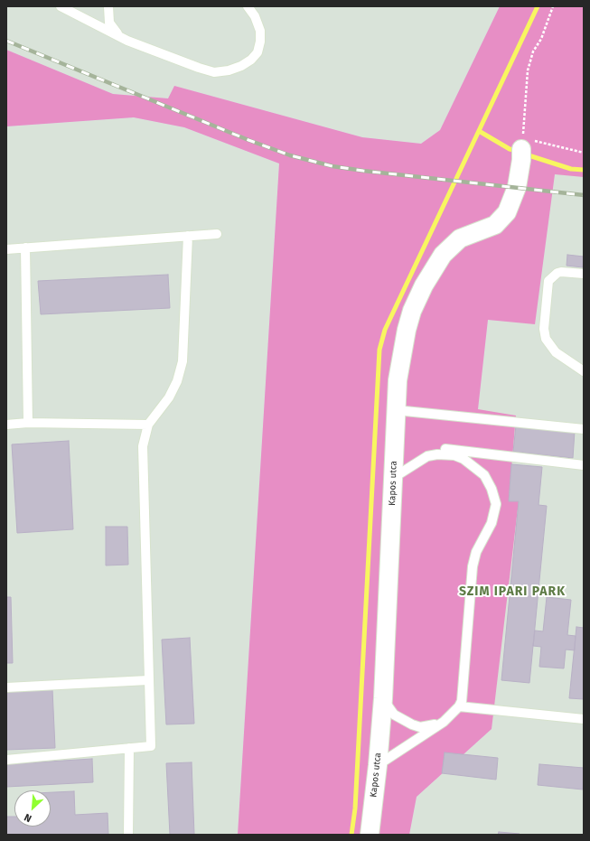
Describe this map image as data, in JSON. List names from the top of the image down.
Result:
{
  "streets": {
    "street": ["Kapos utca"]
  },
  "districts": ["SZIM IPARI PARK"],
  "north": "bottom left"
}
